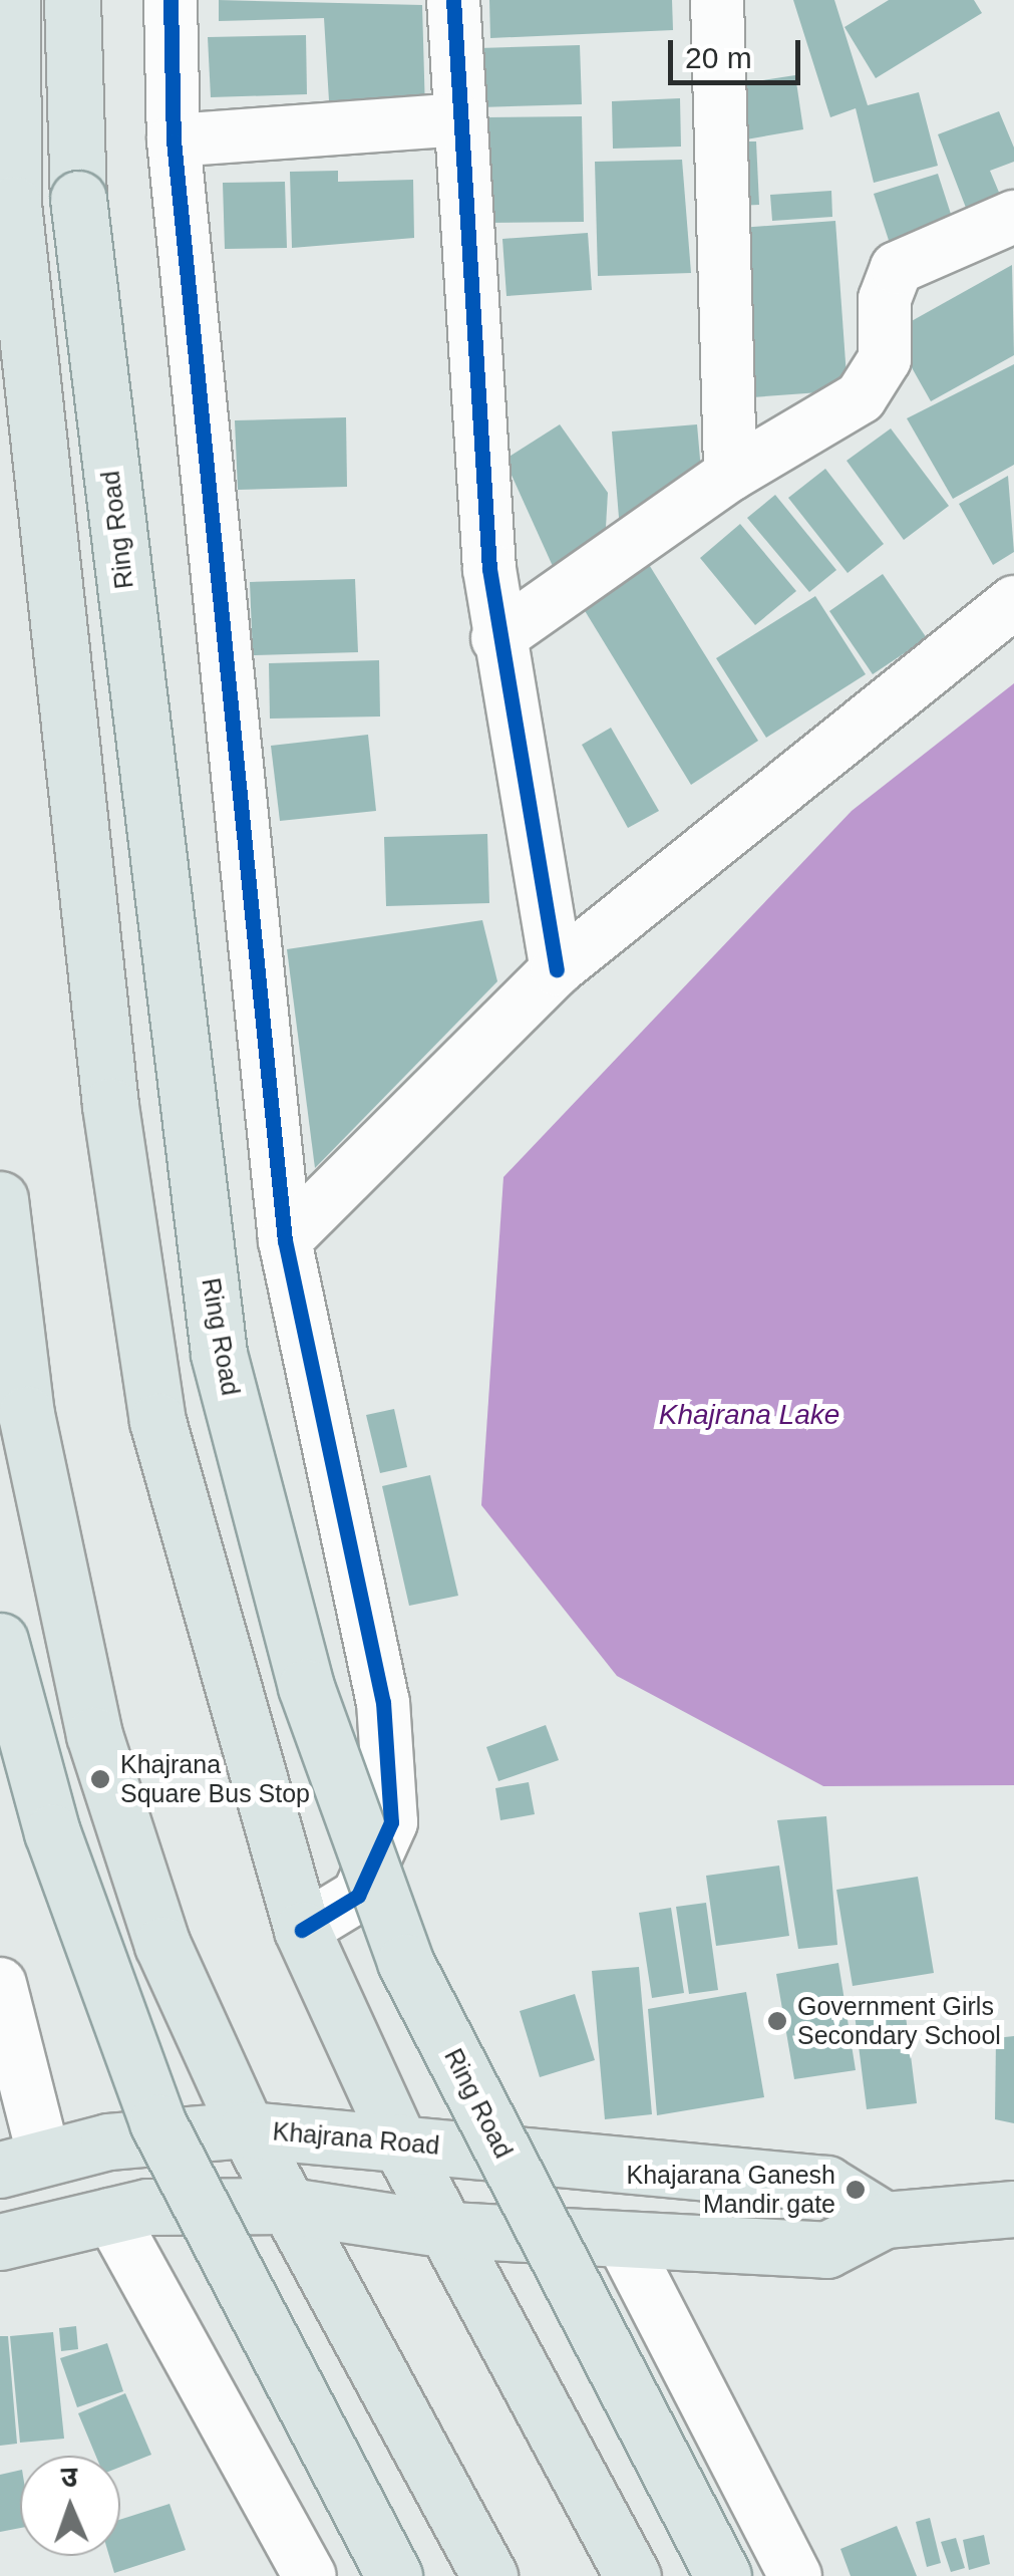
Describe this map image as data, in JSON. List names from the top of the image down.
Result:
{
  "streets": {
    "main road": ["Ring Road", "Khajrana Road"]
  },
  "water": ["Khajrana Lake"],
  "places": ["Khajrana Square Bus Stop", "Government Girls Secondary School", "Khajarana Ganesh Mandir gate"],
  "scale_bar": "20 m",
  "north": "top"
}
